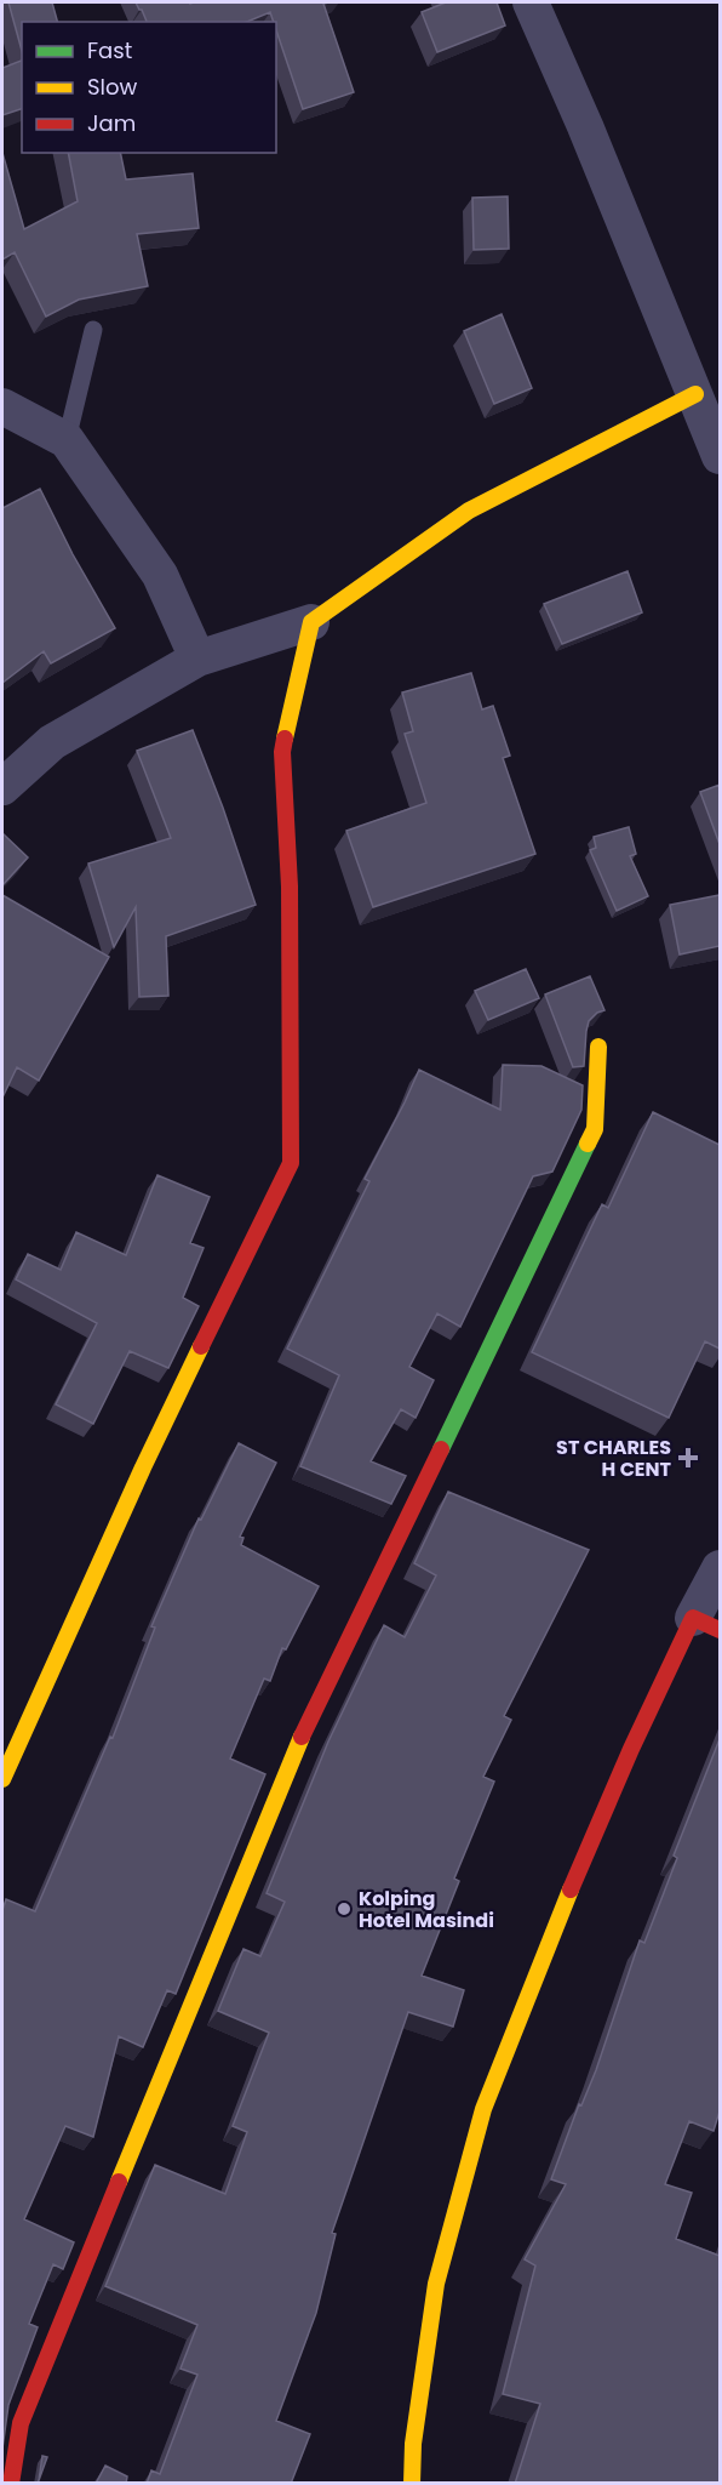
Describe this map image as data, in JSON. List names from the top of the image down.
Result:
{
  "places": {
    "health": ["ST CHARLES H CENT"],
    "other": ["Kolping Hotel Masindi"]
  },
  "legend": ["Fast", "Slow", "Jam"]
}
